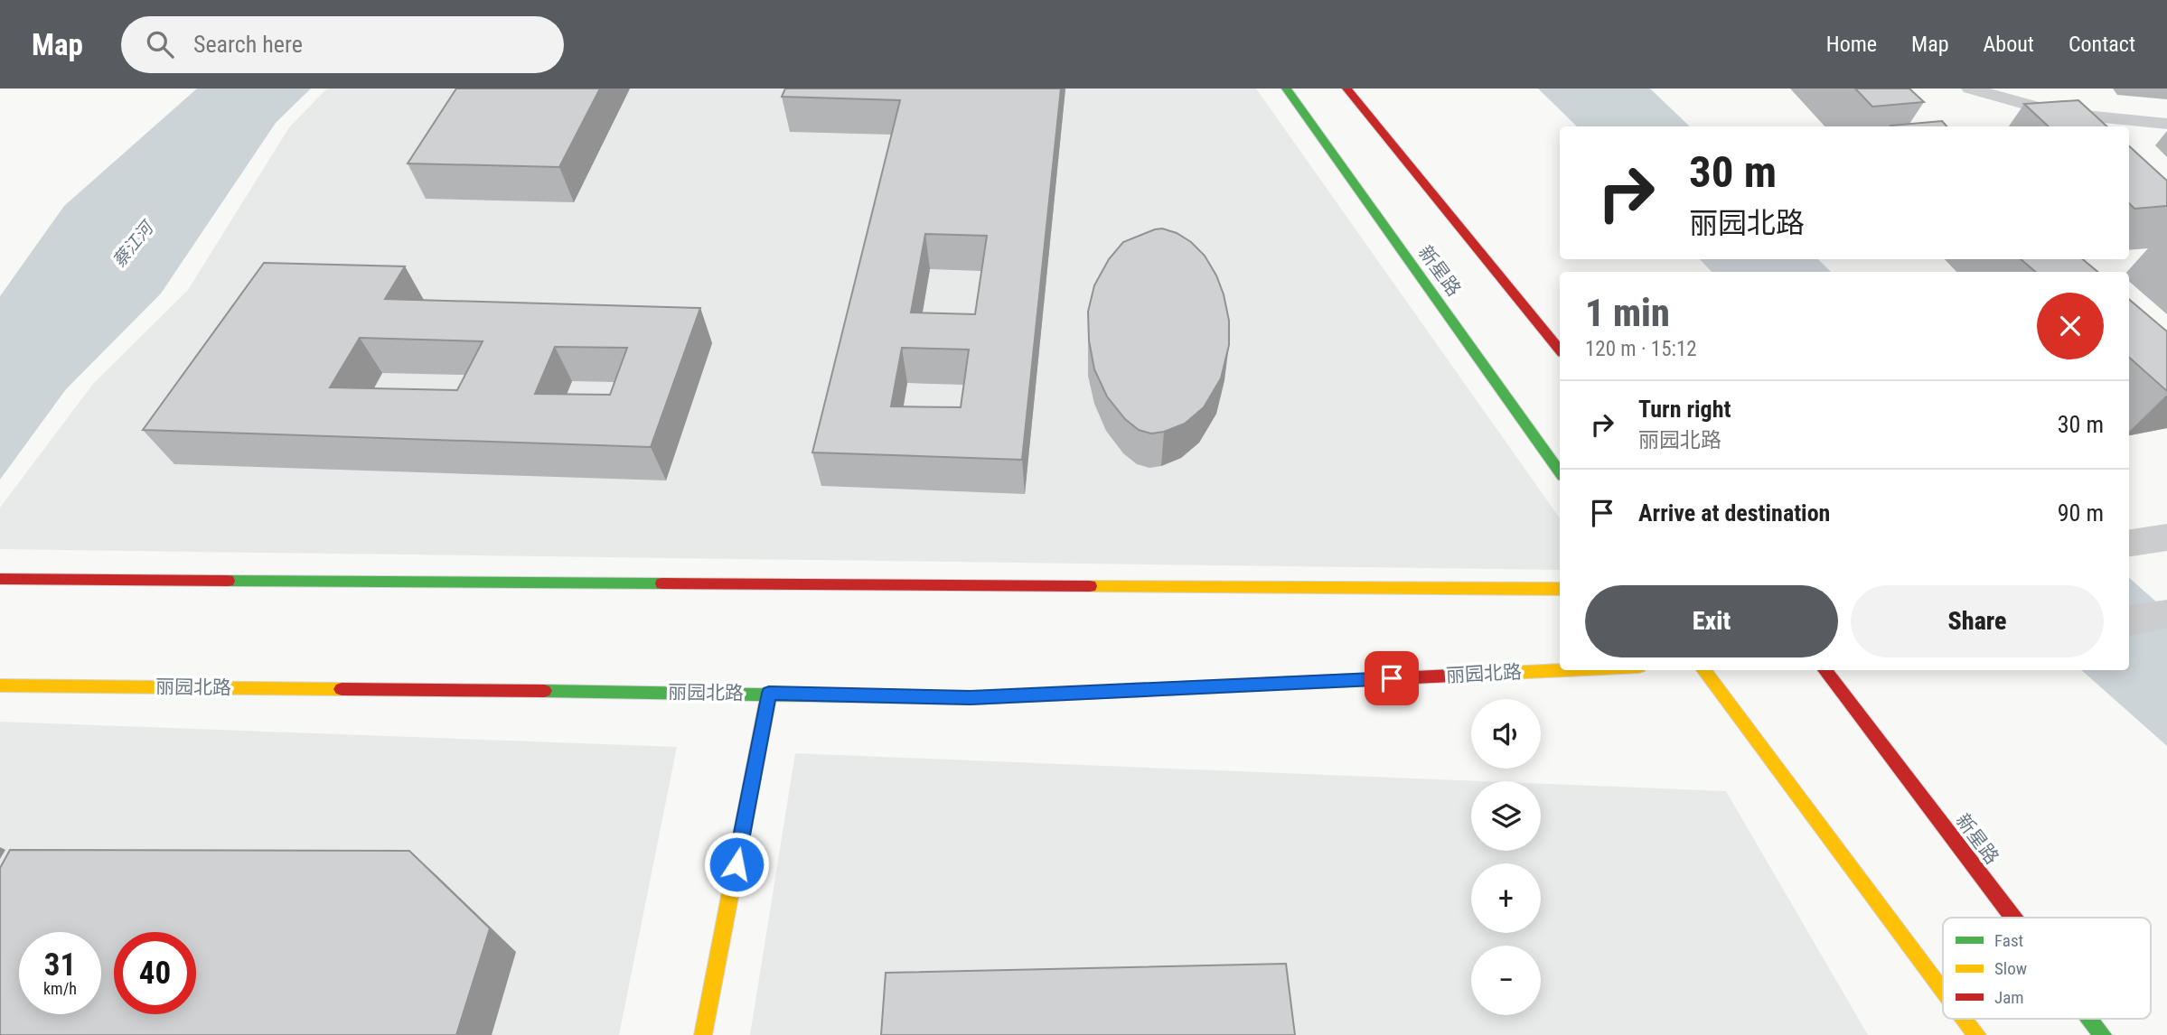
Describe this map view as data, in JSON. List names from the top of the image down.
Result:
{
  "streets": {
    "main road": ["新星路", "丽园北路"]
  },
  "water": ["蔡江河"],
  "legend": ["Fast", "Slow", "Jam"],
  "page": {
    "header": "Map",
    "search": "Search here",
    "nav": [
      "Home",
      "Map",
      "About",
      "Contact"
    ],
    "turn": ["30 m", "丽园北路"],
    "heading": ["1 min", "120 m · 15:12"],
    "list": [
      {
        "name": "Turn right",
        "note": "丽园北路",
        "value": "30 m"
      },
      {
        "name": "Arrive at destination",
        "value": "90 m"
      }
    ],
    "buttons": ["Exit", "Share"],
    "map_buttons": ["+", "−"],
    "speed": "31 km/h",
    "limit": "40"
  }
}
